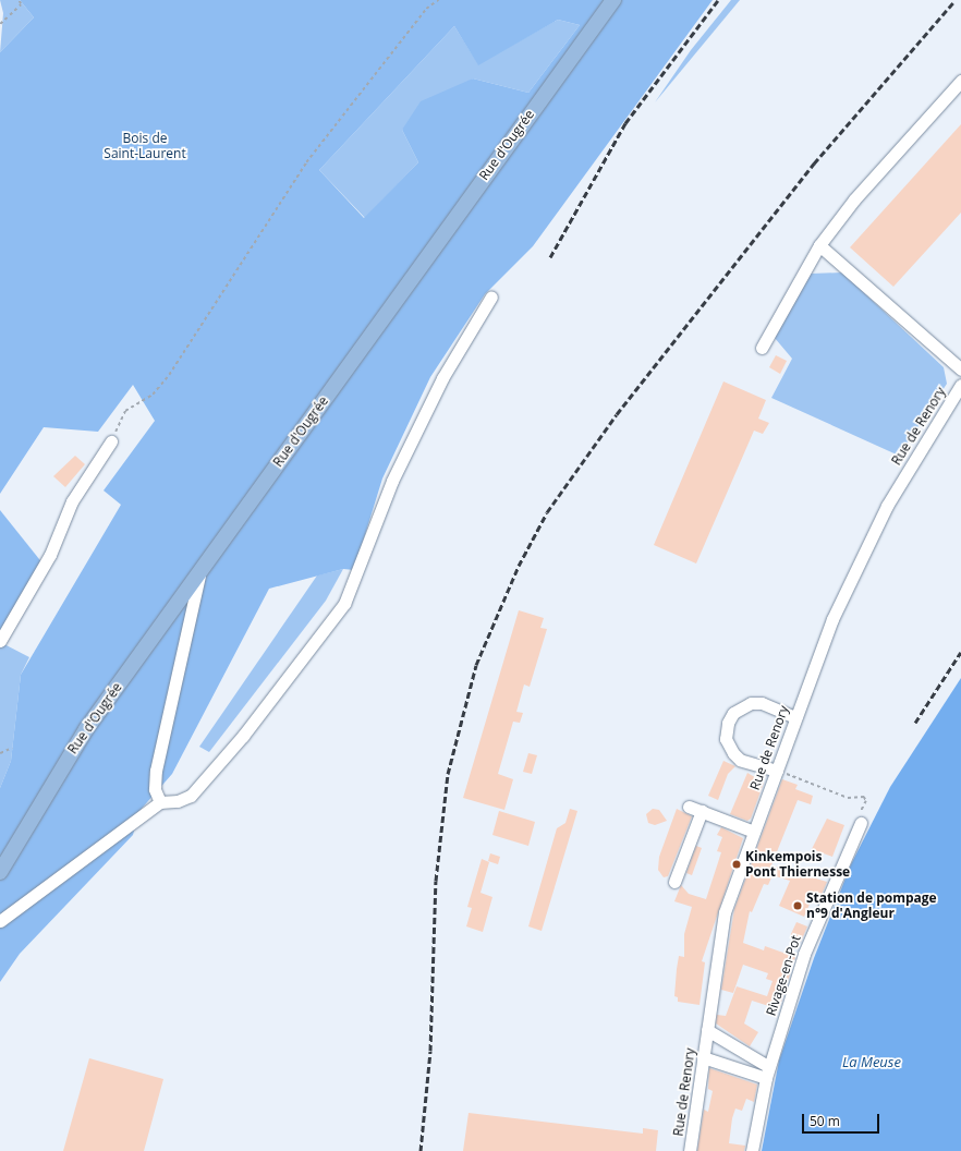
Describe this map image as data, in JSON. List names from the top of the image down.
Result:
{
  "streets": {
    "main road": ["Rue d'Ougrée"],
    "street": ["Rue de Renory", "Rivage-en-Pot"]
  },
  "water": ["La Meuse"],
  "parks": ["Bois de Saint-Laurent"],
  "places": ["Kinkempois Pont Thiernesse", "Station de pompage n°9 d'Angleur"],
  "scale_bar": "50 m"
}
